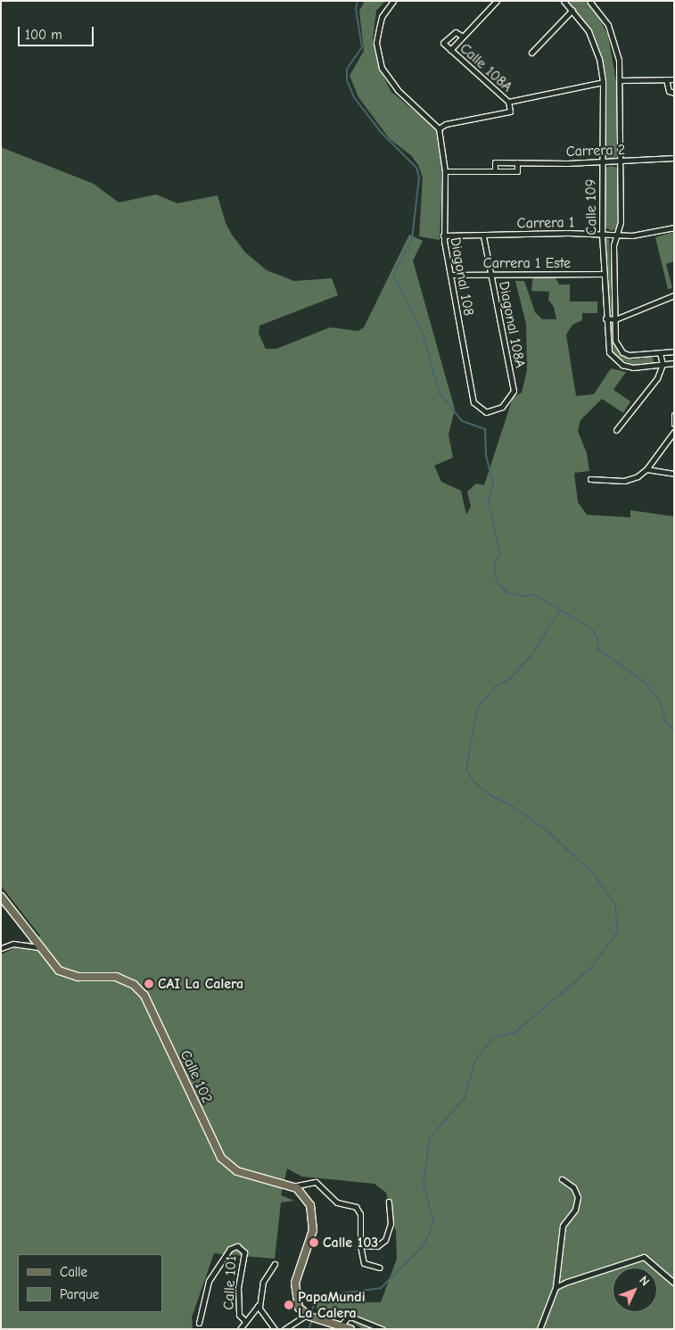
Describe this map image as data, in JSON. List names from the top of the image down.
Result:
{
  "streets": {
    "main road": ["Calle 102"],
    "street": [
      "Calle 108A",
      "Carrera 2",
      "Calle 109",
      "Carrera 1",
      "Carrera 1 Este",
      "Diagonal 108",
      "Diagonal 108A",
      "Calle 101"
    ]
  },
  "crossings": [
    ["Calle 108A", "Diagonal 108"],
    ["Carrera 2", "Calle 109"],
    ["Carrera 2", "Diagonal 108"],
    ["Calle 109", "Carrera 1"],
    ["Calle 109", "Carrera 1 Este"],
    ["Carrera 1", "Diagonal 108"],
    ["Carrera 1", "Diagonal 108A"],
    ["Carrera 1 Este", "Diagonal 108"],
    ["Carrera 1 Este", "Diagonal 108A"],
    ["Diagonal 108", "Diagonal 108A"]
  ],
  "places": ["CAI La Calera", "Calle 103", "PapaMundi La Calera"],
  "legend": ["Calle", "Parque"],
  "scale_bar": "100 m",
  "north": "top right"
}
